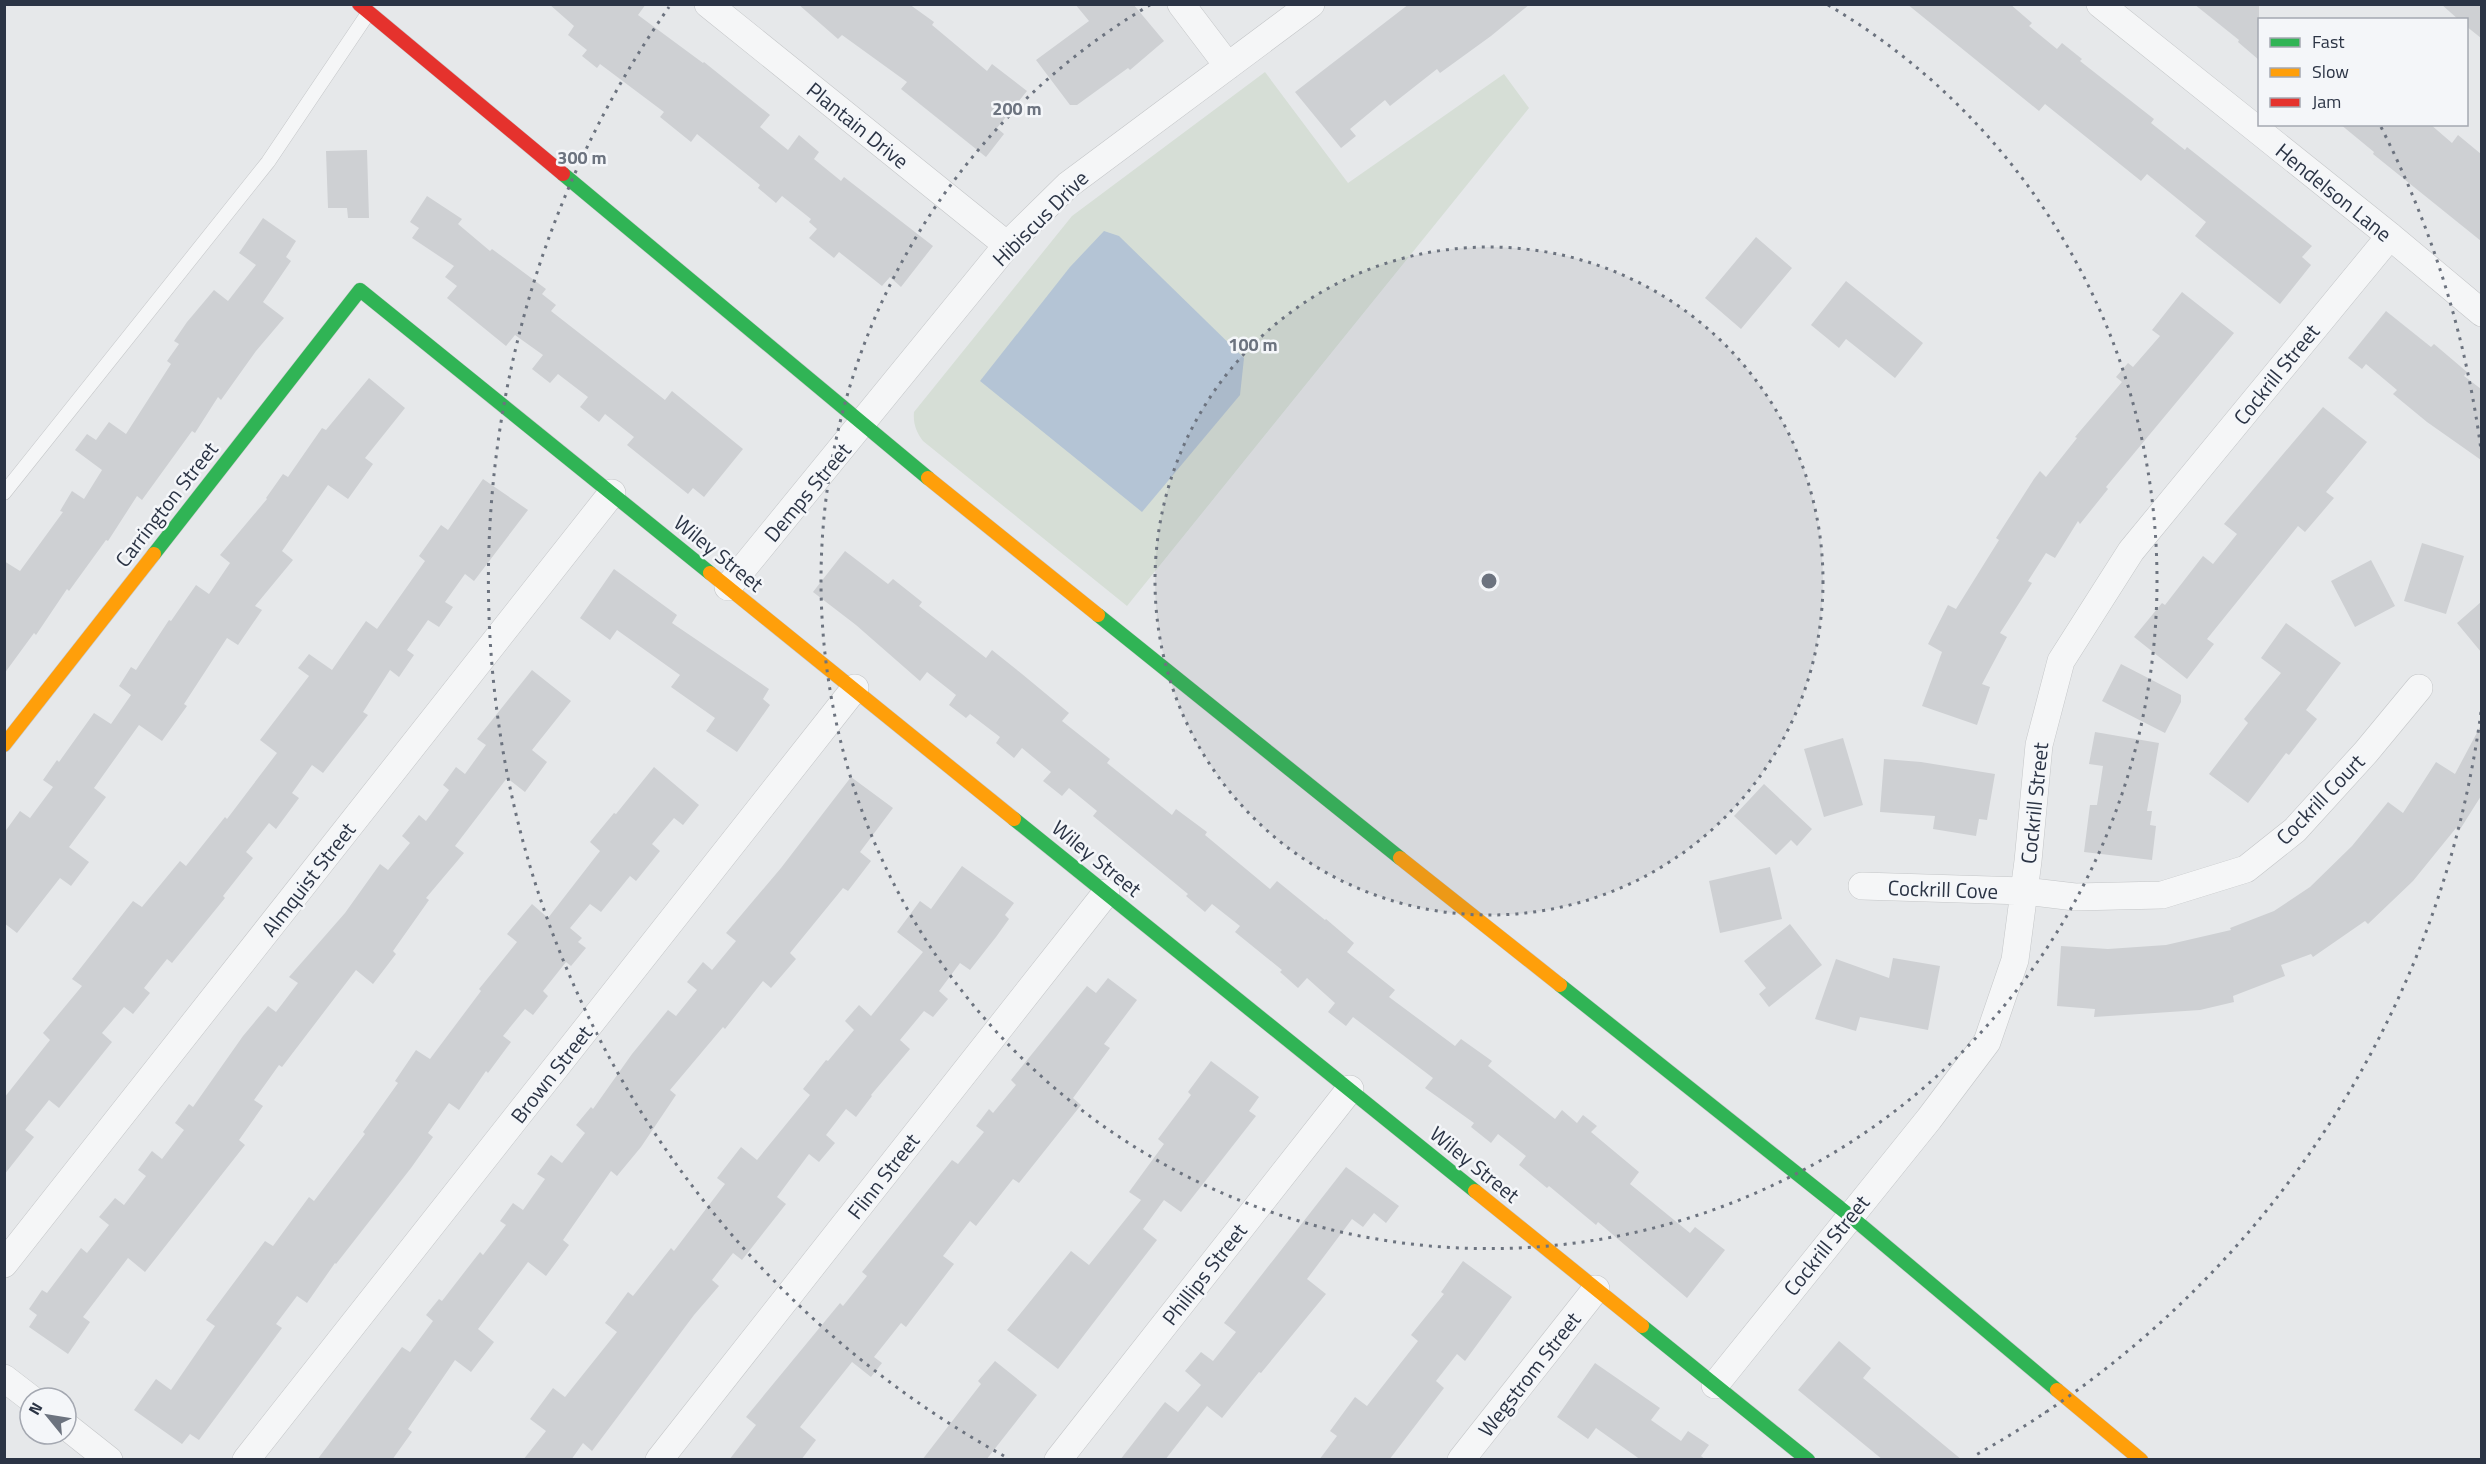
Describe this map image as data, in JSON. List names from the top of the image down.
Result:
{
  "streets": {
    "street": [
      "Plantain Drive",
      "Hendelson Lane",
      "Hibiscus Drive",
      "Cockrill Street",
      "Demps Street",
      "Carrington Street",
      "Wiley Street",
      "Cockrill Court",
      "Almquist Street",
      "Cockrill Cove",
      "Brown Street",
      "Flinn Street",
      "Phillips Street",
      "Wegstrom Street"
    ]
  },
  "crossings": [
    ["Plantain Drive", "Hibiscus Drive"],
    ["Hendelson Lane", "Cockrill Street"],
    ["Hibiscus Drive", "Demps Street"],
    ["Cockrill Street", "Wiley Street"],
    ["Cockrill Street", "Cockrill Court"],
    ["Cockrill Street", "Cockrill Cove"],
    ["Demps Street", "Wiley Street"],
    ["Carrington Street", "Wiley Street"],
    ["Wiley Street", "Almquist Street"],
    ["Wiley Street", "Brown Street"],
    ["Wiley Street", "Flinn Street"],
    ["Wiley Street", "Phillips Street"],
    ["Wiley Street", "Wegstrom Street"],
    ["Cockrill Court", "Cockrill Cove"]
  ],
  "legend": ["Fast", "Slow", "Jam"],
  "north": "top left",
  "rings": ["200 m", "300 m", "100 m"]
}
